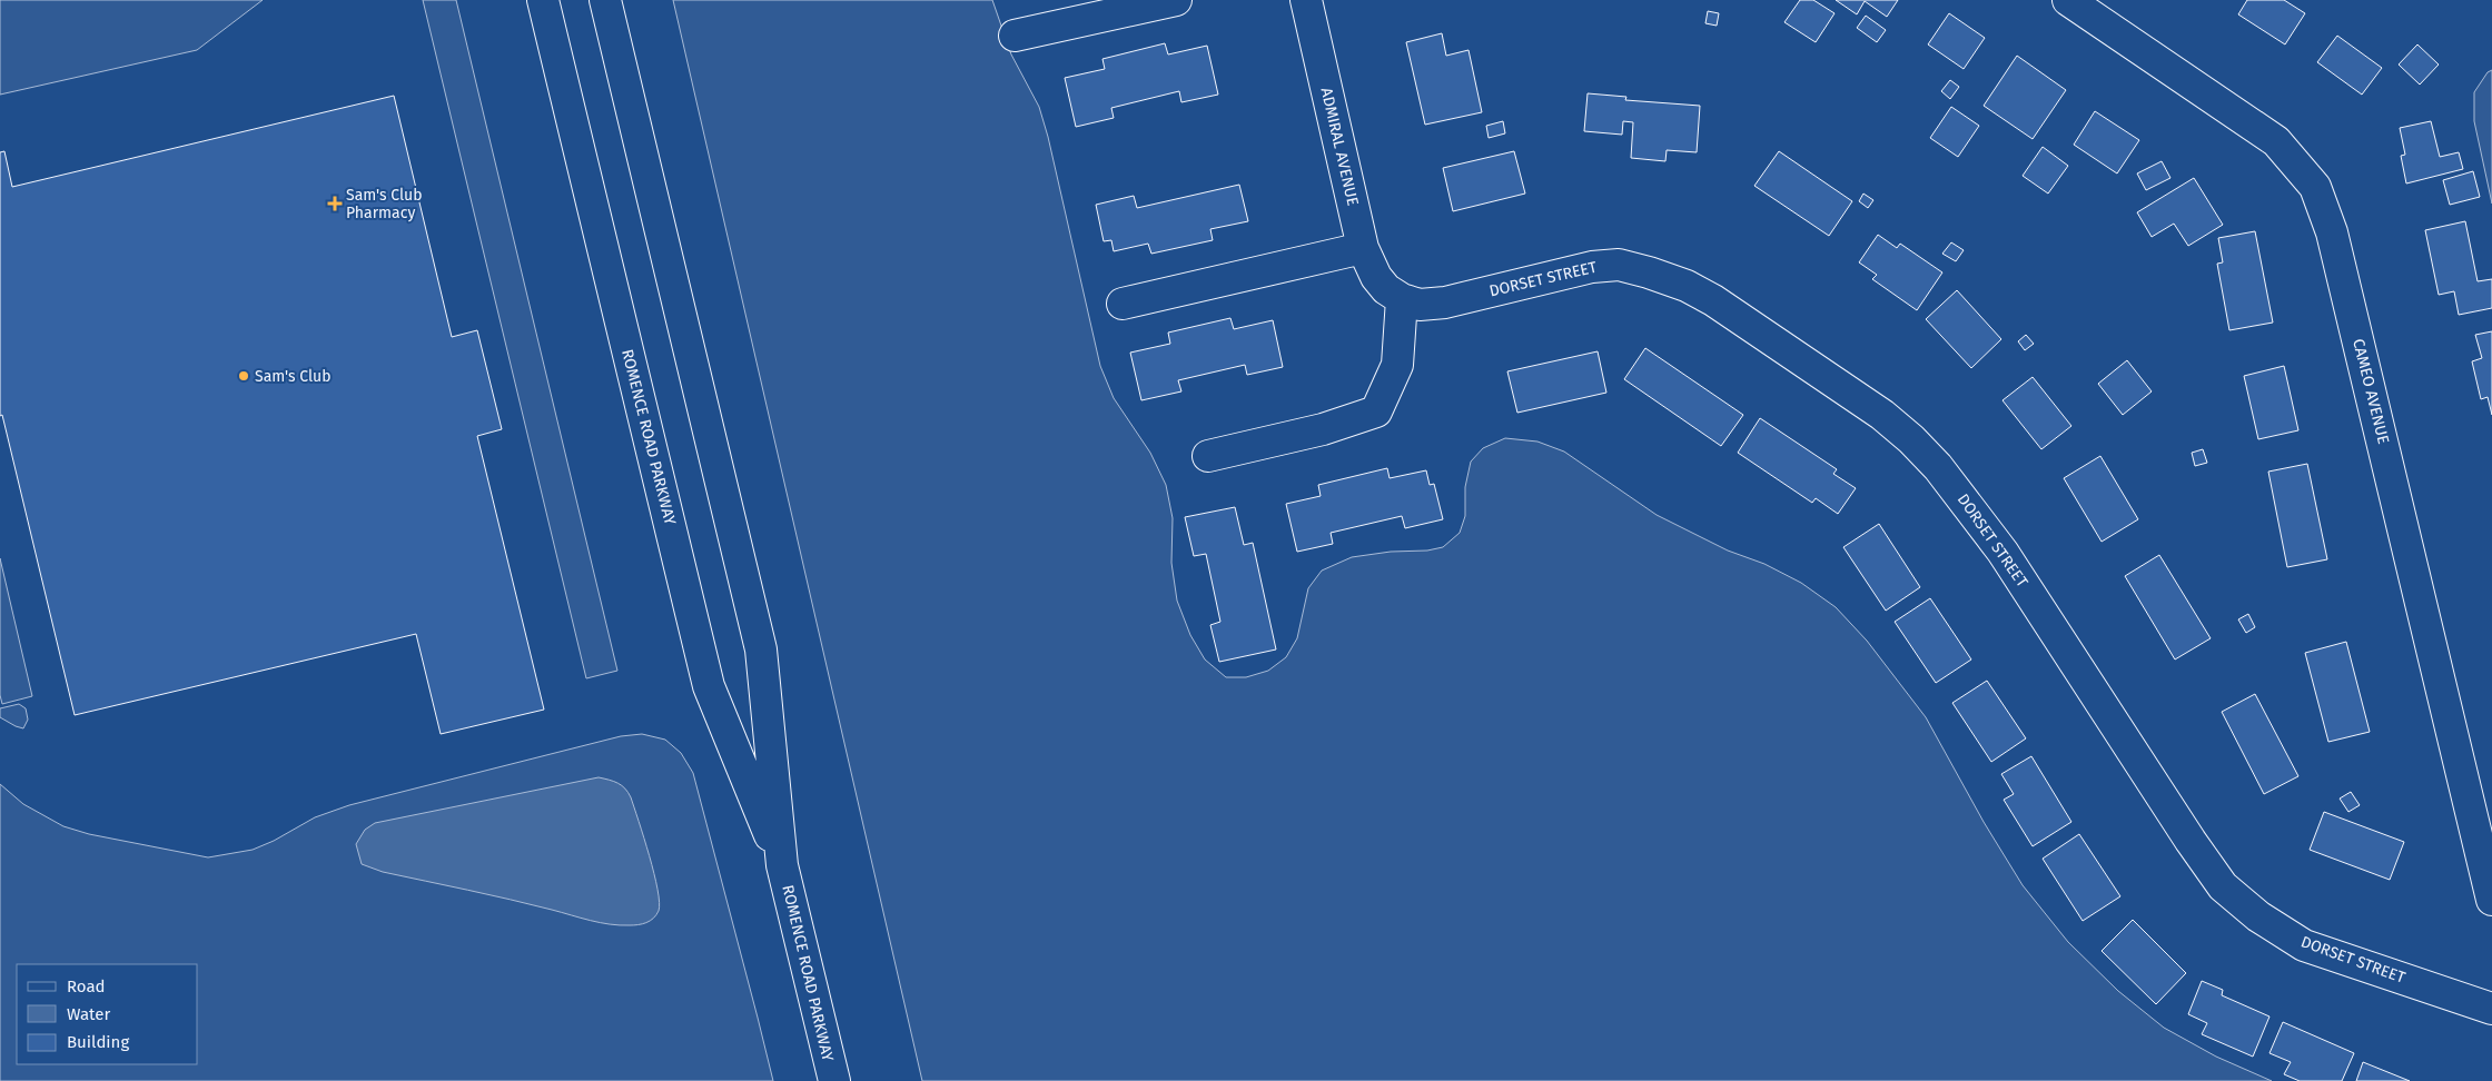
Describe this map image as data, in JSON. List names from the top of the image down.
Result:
{
  "streets": {
    "street": [
      "ADMIRAL AVENUE",
      "DORSET STREET",
      "CAMEO AVENUE",
      "ROMENCE ROAD PARKWAY"
    ]
  },
  "crossings": [
    ["ADMIRAL AVENUE", "DORSET STREET"]
  ],
  "places": {
    "health": ["Sam's Club Pharmacy"],
    "other": ["Sam's Club"]
  },
  "legend": ["Road", "Water", "Building"]
}
